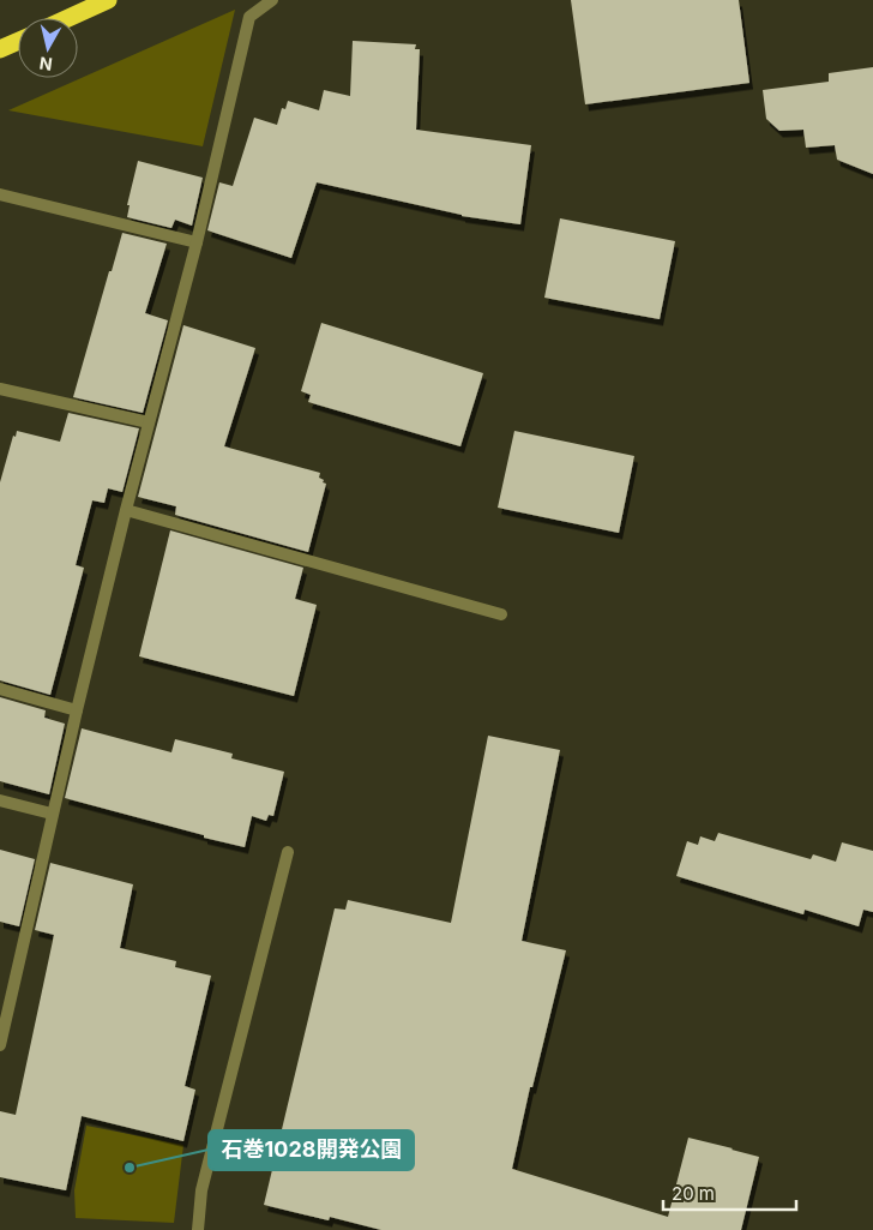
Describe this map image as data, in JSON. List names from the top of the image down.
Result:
{
  "places": ["石巻1028開発公園"],
  "scale_bar": "20 m",
  "north": "bottom"
}
